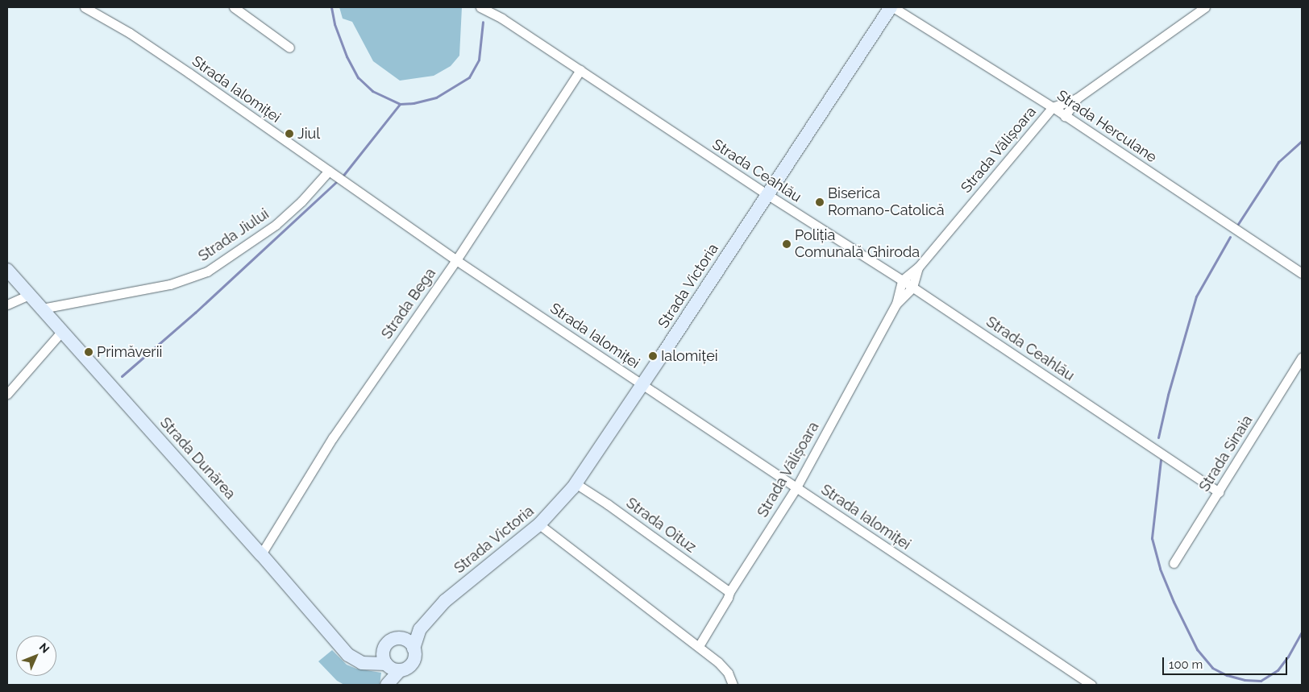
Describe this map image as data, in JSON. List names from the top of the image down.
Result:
{
  "streets": {
    "street": [
      "Strada Ialomiței",
      "Strada Herculane",
      "Strada Vălișoara",
      "Strada Ceahlău",
      "Strada Jiului",
      "Strada Victoria",
      "Strada Bega",
      "Strada Sinaia",
      "Strada Dunărea",
      "Strada Oituz"
    ]
  },
  "crossings": [
    ["Strada Ialomiței", "Strada Vălișoara"],
    ["Strada Ialomiței", "Strada Jiului"],
    ["Strada Ialomiței", "Strada Victoria"],
    ["Strada Ialomiței", "Strada Bega"],
    ["Strada Herculane", "Strada Vălișoara"],
    ["Strada Herculane", "Strada Victoria"],
    ["Strada Vălișoara", "Strada Ceahlău"],
    ["Strada Vălișoara", "Strada Oituz"],
    ["Strada Ceahlău", "Strada Victoria"],
    ["Strada Ceahlău", "Strada Bega"],
    ["Strada Ceahlău", "Strada Sinaia"],
    ["Strada Jiului", "Strada Dunărea"],
    ["Strada Victoria", "Strada Dunărea"],
    ["Strada Victoria", "Strada Oituz"],
    ["Strada Bega", "Strada Dunărea"]
  ],
  "places": [
    "Jiul",
    "Biserica Romano-Catolică",
    "Poliția Comunală Ghiroda",
    "Primăverii",
    "Ialomiței"
  ],
  "scale_bar": "100 m",
  "north": "top right"
}
